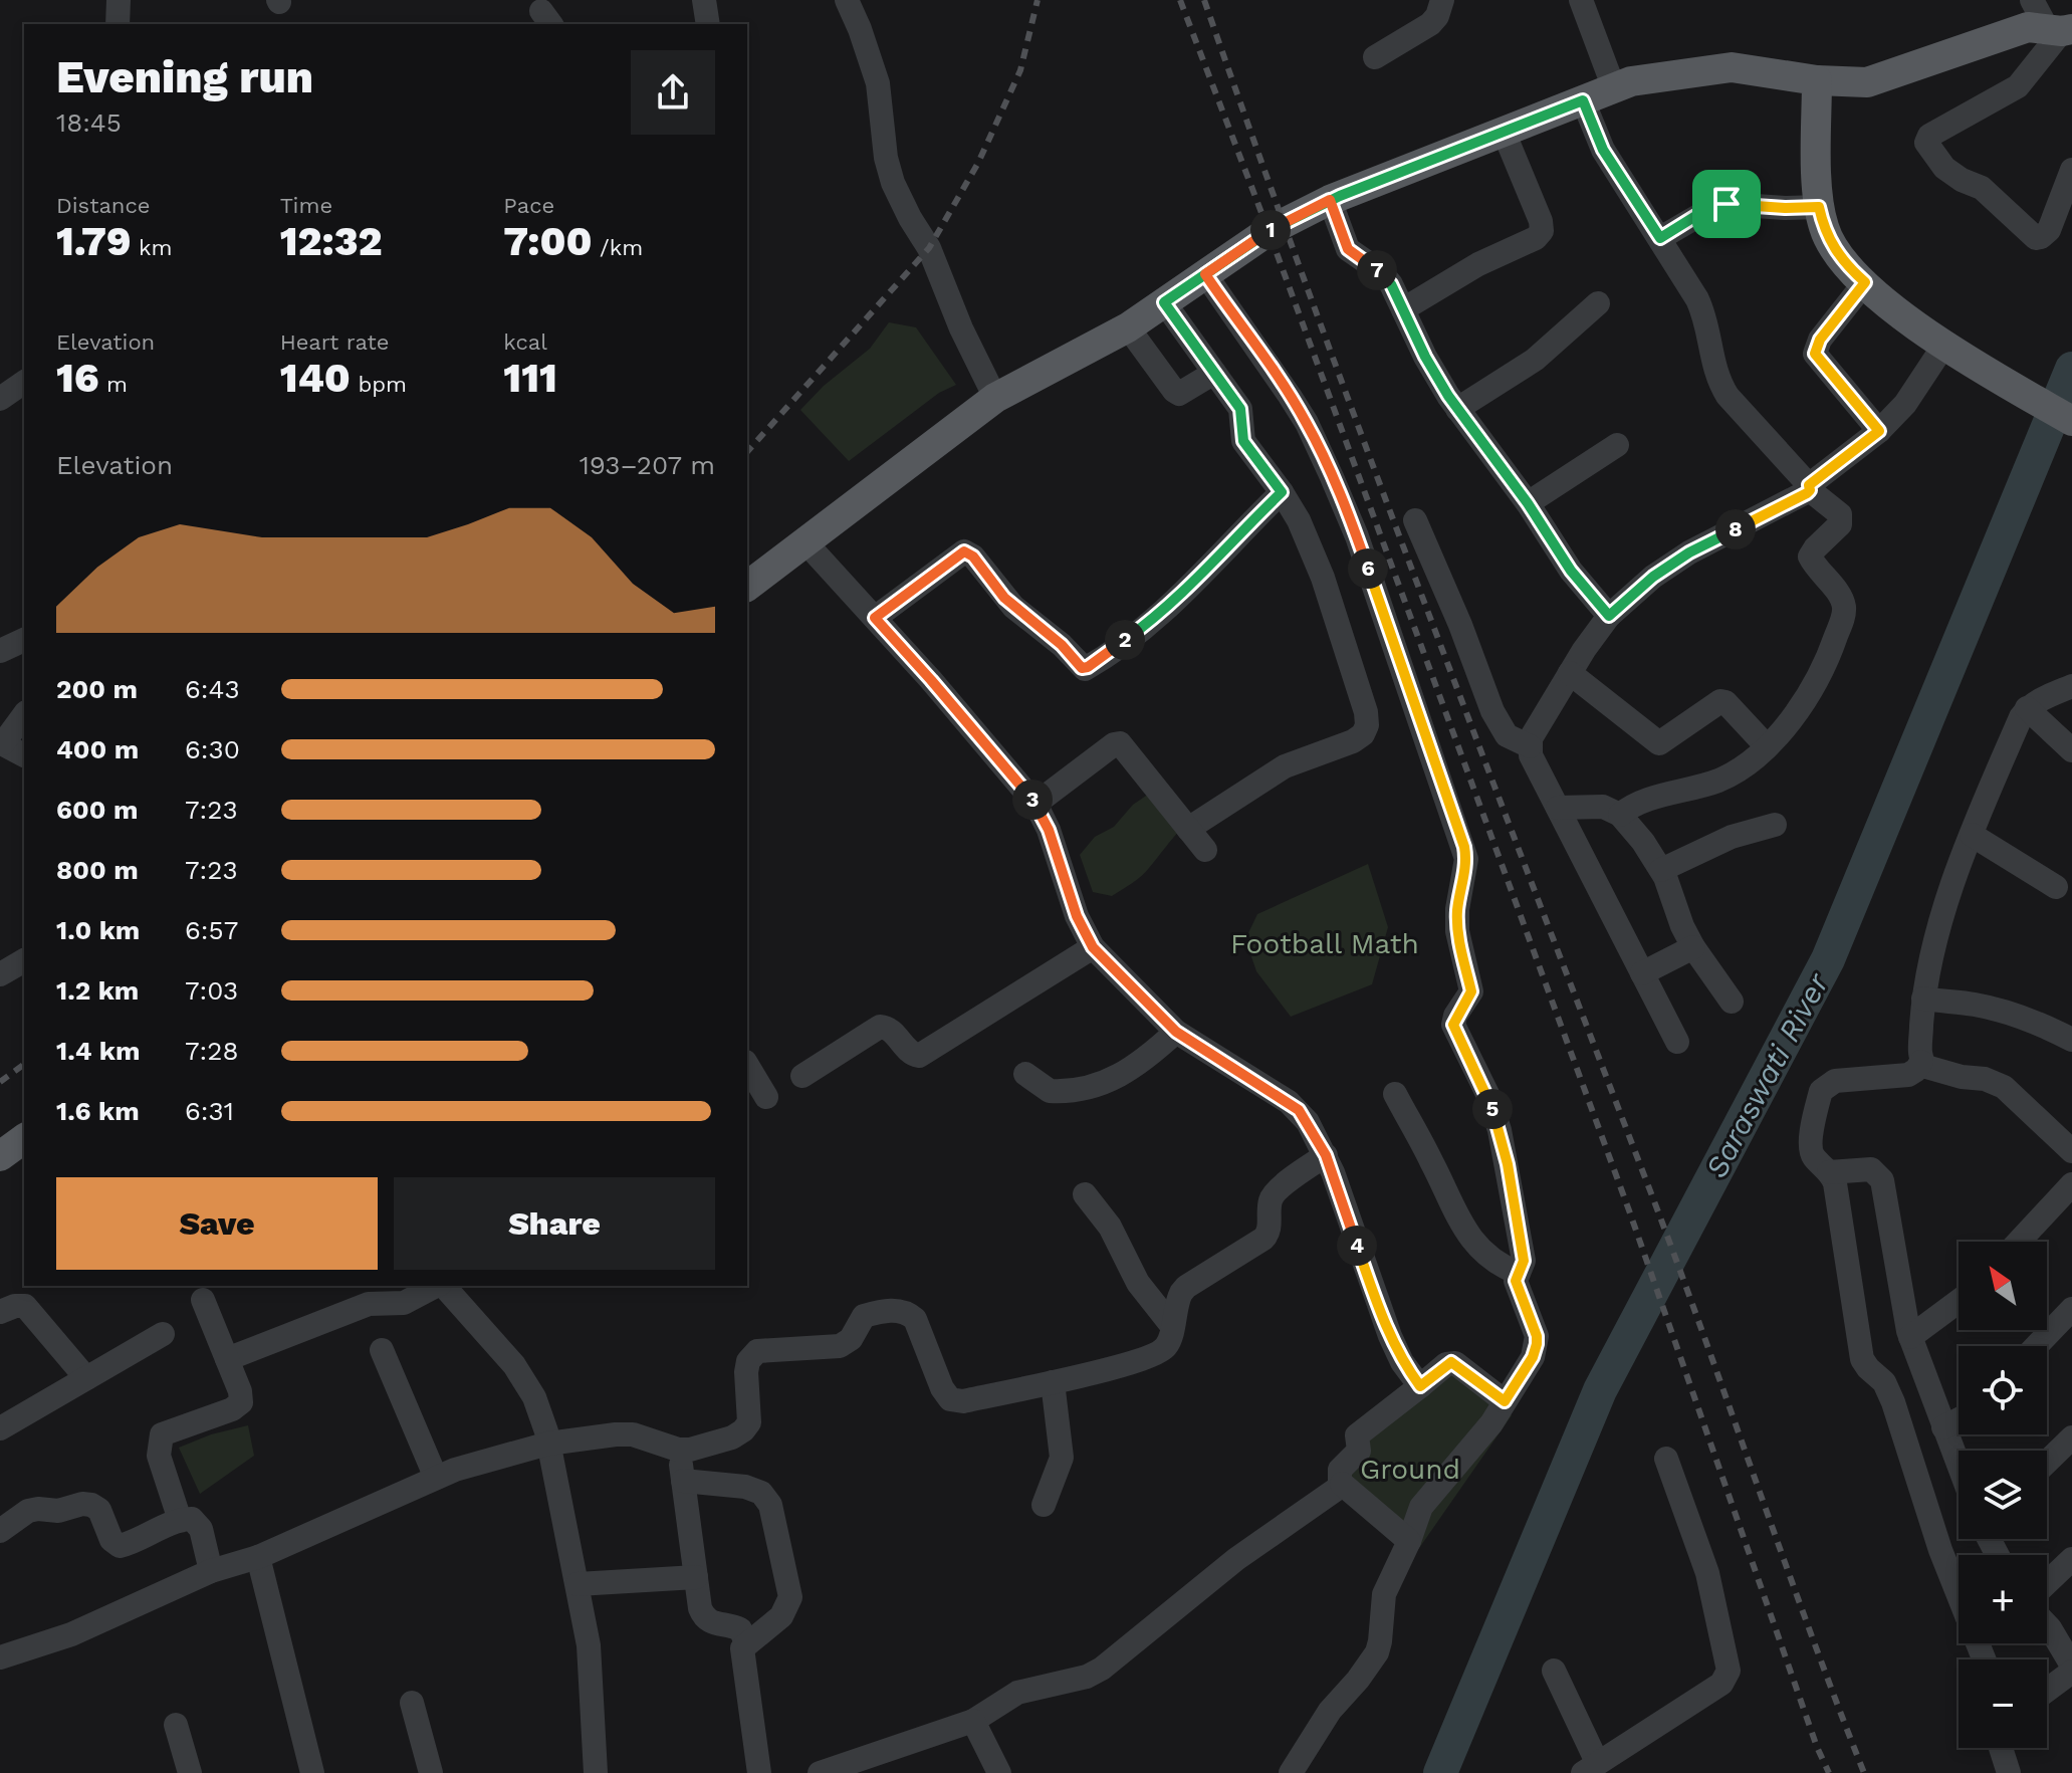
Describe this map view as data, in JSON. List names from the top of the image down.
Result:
{
  "water": ["Saraswati River"],
  "parks": ["Football Math", "Ground"],
  "north": "top left",
  "page": {
    "heading": ["Evening run", "18:45"],
    "stats": [
      ["Distance", "1.79 km"],
      ["Time", "12:32"],
      ["Pace", "7:00 /km"],
      ["Elevation", "16 m"],
      ["Heart rate", "140 bpm"],
      ["kcal", "111"]
    ],
    "pins": [
      "1",
      "7",
      "8",
      "6",
      "2",
      "3",
      "5",
      "4"
    ],
    "chart": ["Elevation", "193–207 m"],
    "list": [
      {
        "name": "200 m",
        "note": "6:43"
      },
      {
        "name": "400 m",
        "note": "6:30"
      },
      {
        "name": "600 m",
        "note": "7:23"
      },
      {
        "name": "800 m",
        "note": "7:23"
      },
      {
        "name": "1.0 km",
        "note": "6:57"
      },
      {
        "name": "1.2 km",
        "note": "7:03"
      },
      {
        "name": "1.4 km",
        "note": "7:28"
      },
      {
        "name": "1.6 km",
        "note": "6:31"
      }
    ],
    "buttons": ["Save", "Share"],
    "map_buttons": ["+", "−"]
  }
}
